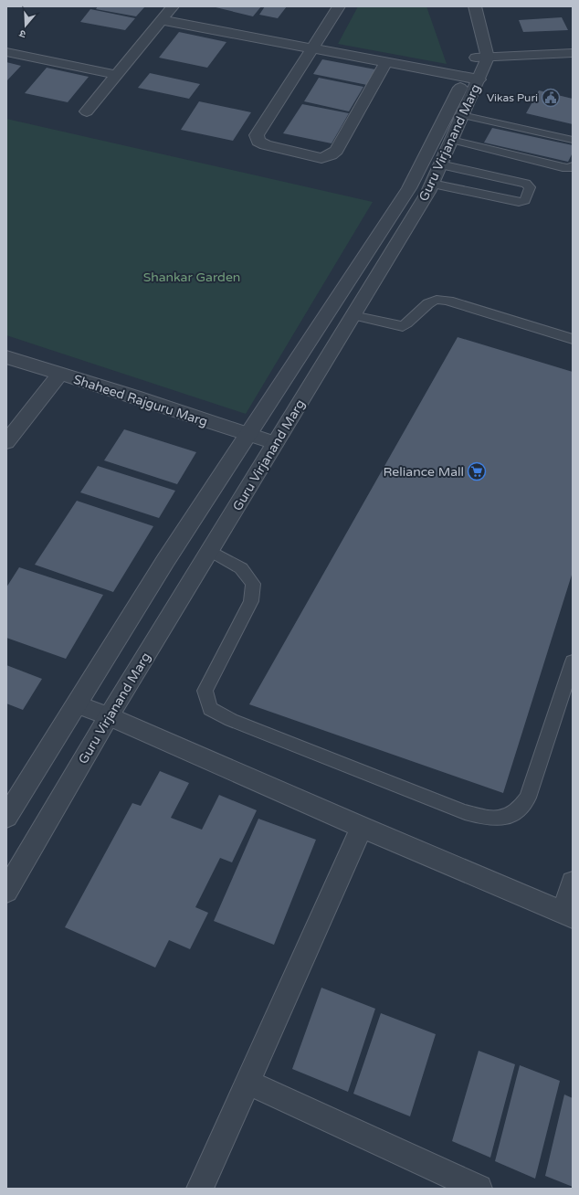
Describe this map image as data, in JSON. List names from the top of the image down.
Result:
{
  "streets": {
    "street": ["Guru Virjanand Marg", "Shaheed Rajguru Marg"]
  },
  "crossings": [
    ["Guru Virjanand Marg", "Shaheed Rajguru Marg"]
  ],
  "parks": ["Shankar Garden"],
  "places": {
    "public building": ["Vikas Puri"],
    "supermarket": ["Reliance Mall"]
  },
  "north": "bottom"
}
